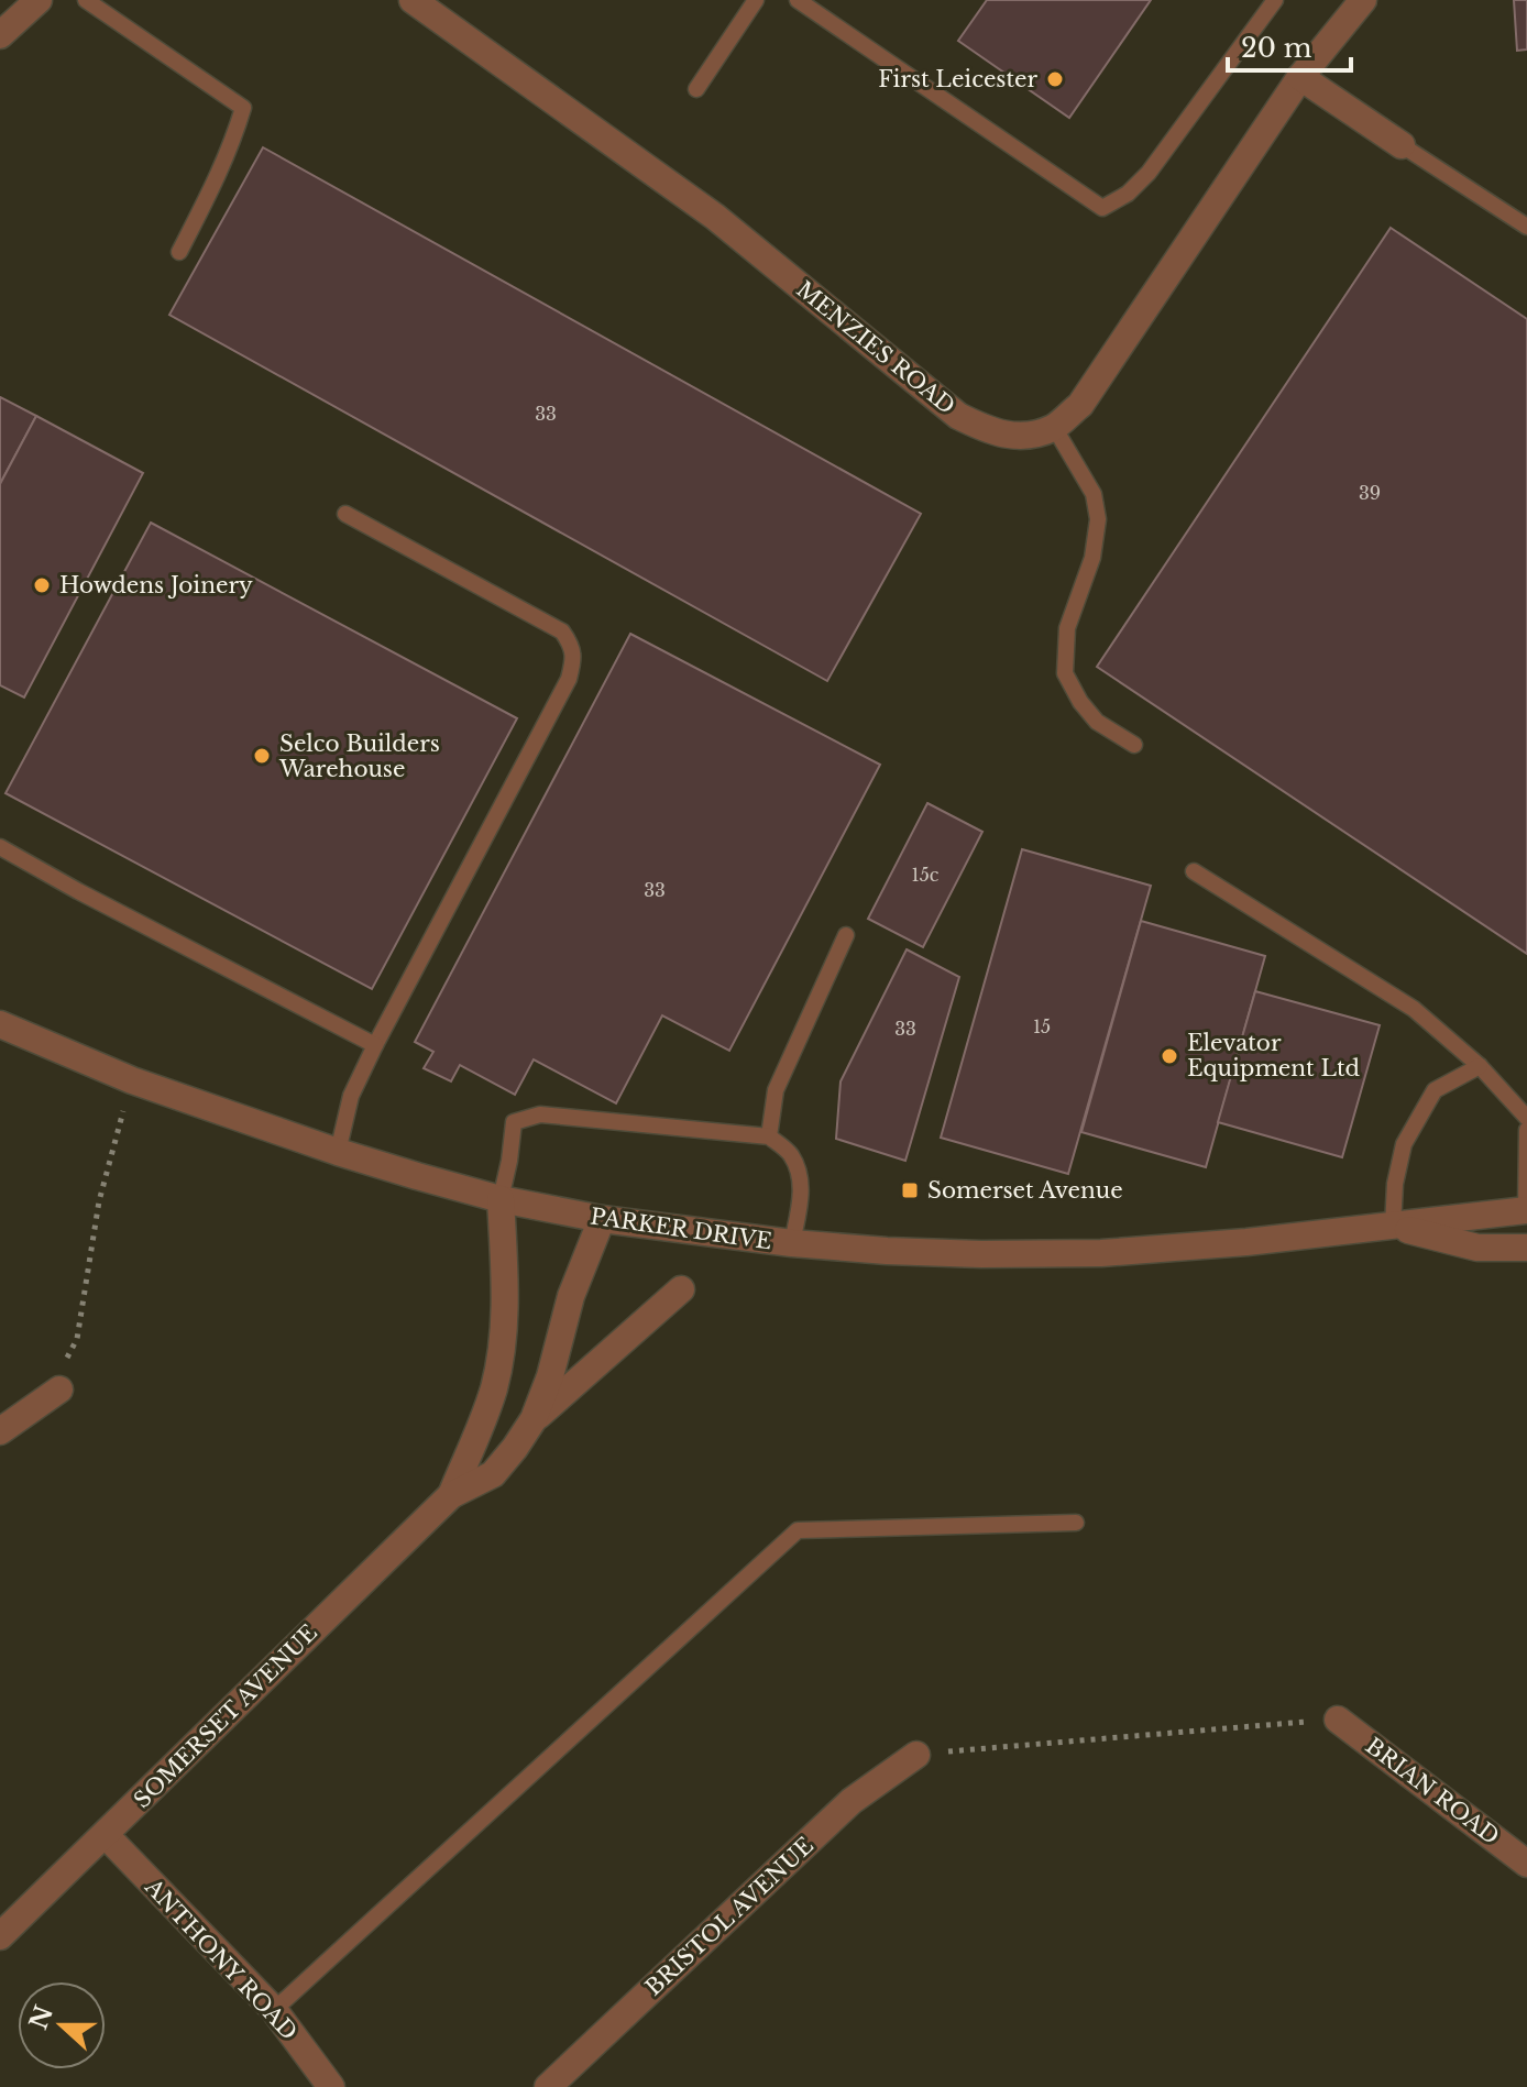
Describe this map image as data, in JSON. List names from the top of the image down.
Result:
{
  "streets": {
    "street": [
      "MENZIES ROAD",
      "PARKER DRIVE",
      "SOMERSET AVENUE",
      "BRIAN ROAD",
      "BRISTOL AVENUE",
      "ANTHONY ROAD"
    ]
  },
  "crossings": [
    ["PARKER DRIVE", "SOMERSET AVENUE"],
    ["SOMERSET AVENUE", "ANTHONY ROAD"]
  ],
  "places": {
    "other": [
      "First Leicester",
      "Howdens Joinery",
      "Selco Builders Warehouse",
      "Elevator Equipment Ltd"
    ],
    "transit": ["Somerset Avenue"]
  },
  "house_numbers": [
    "33",
    "39",
    "15c",
    "33",
    "15",
    "33"
  ],
  "scale_bar": "20 m",
  "north": "left"
}
